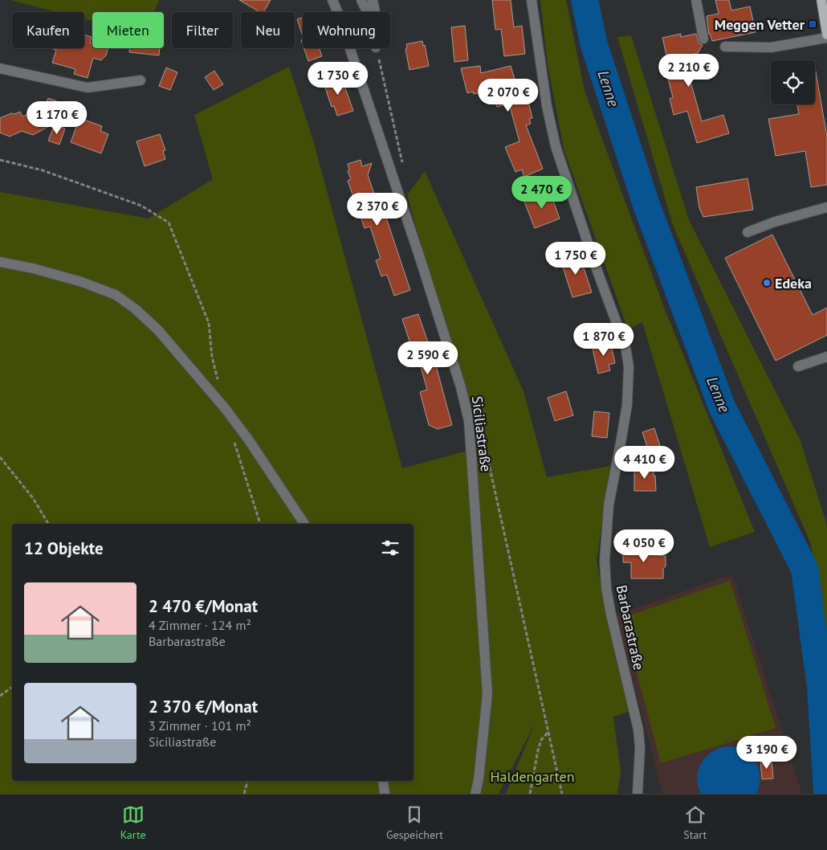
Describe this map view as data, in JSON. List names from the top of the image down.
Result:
{
  "streets": {
    "street": ["Siciliastraße", "Barbarastraße"]
  },
  "water": ["Lenne"],
  "parks": ["Haldengarten"],
  "places": {
    "transit": ["Meggen Vetter"],
    "other": ["Edeka"]
  },
  "page": {
    "chip": [
      "Kaufen",
      "Mieten",
      "Filter",
      "Neu",
      "Wohnung"
    ],
    "price": [
      "2 210 €",
      "1 730 €",
      "2 070 €",
      "1 170 €",
      "2 470 €",
      "2 370 €",
      "1 750 €",
      "1 870 €",
      "2 590 €",
      "4 410 €",
      "4 050 €",
      "3 190 €"
    ],
    "heading": "12 Objekte",
    "list": [
      {
        "name": "2 470 €/Monat",
        "note": "4 Zimmer · 124 m² · Barbarastraße"
      },
      {
        "name": "2 370 €/Monat",
        "note": "3 Zimmer · 101 m² · Siciliastraße"
      }
    ],
    "tabs": ["Karte", "Gespeichert", "Start"]
  }
}
